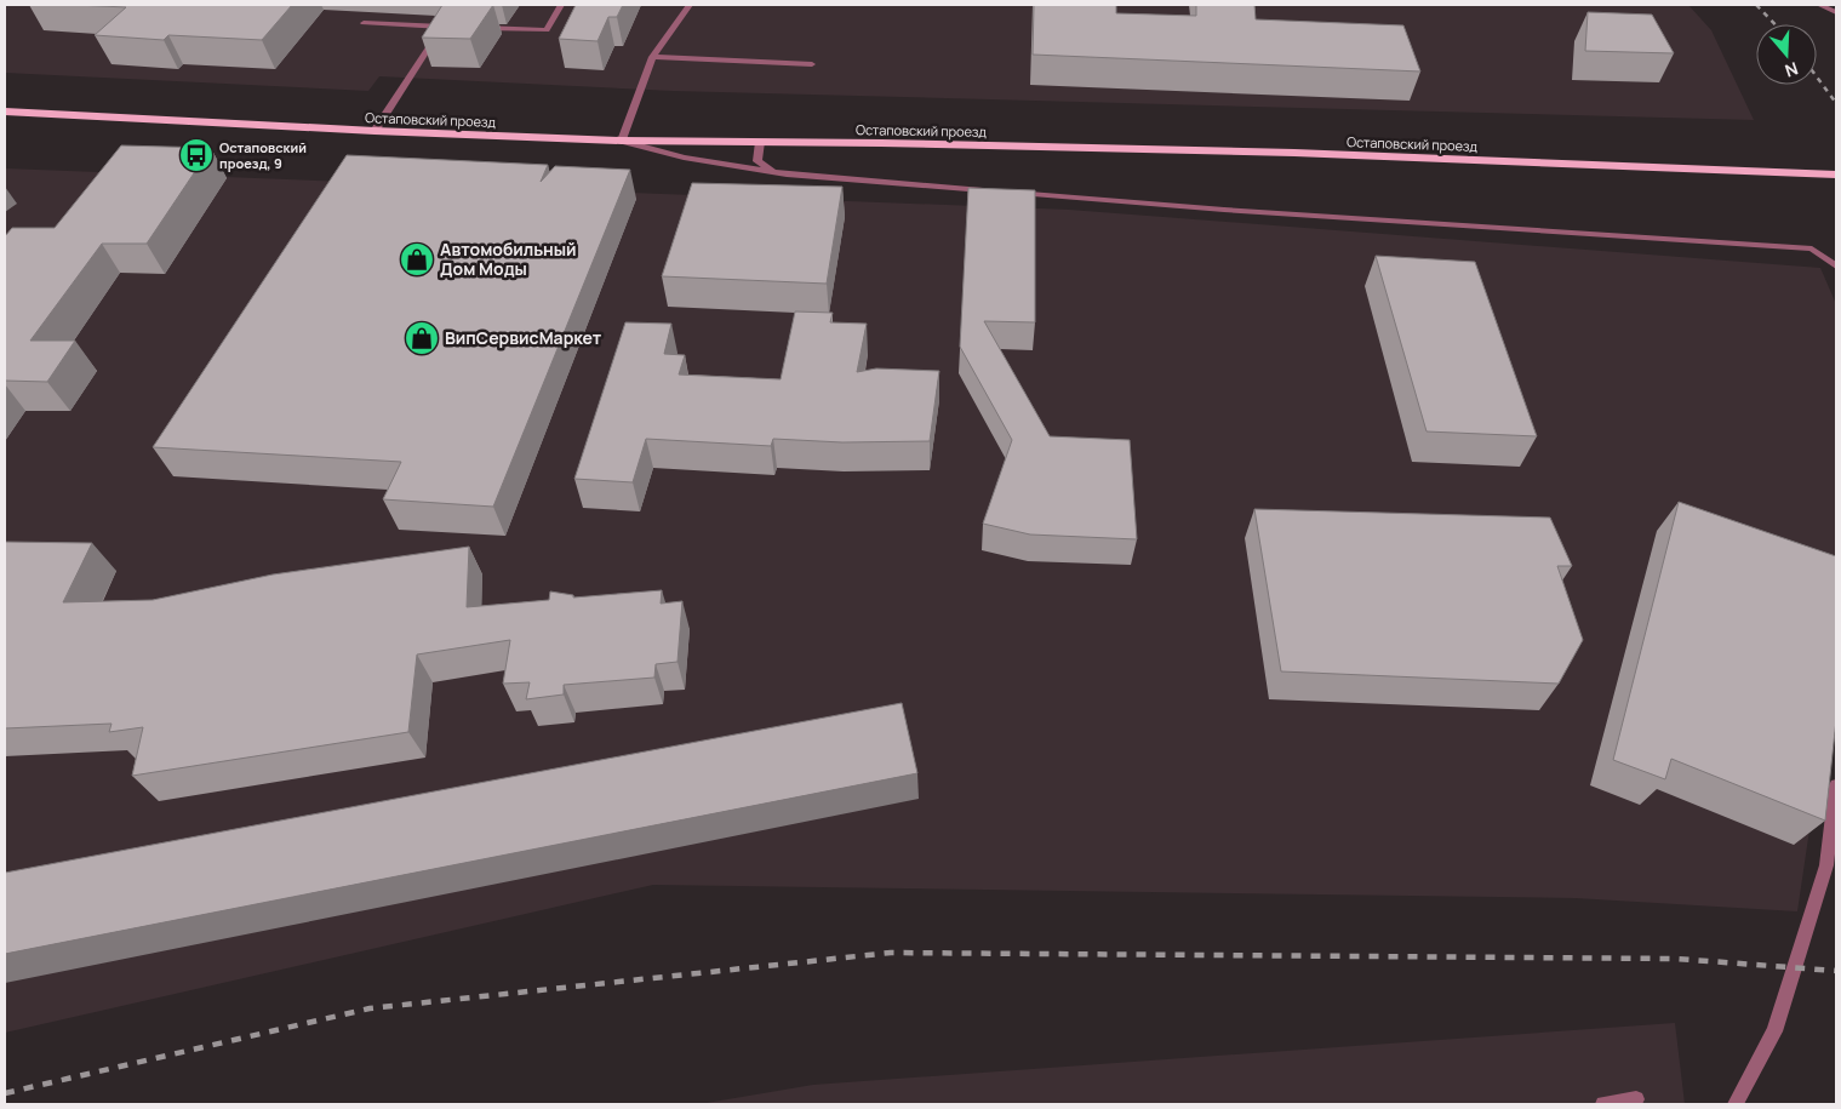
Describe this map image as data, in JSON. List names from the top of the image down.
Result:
{
  "streets": {
    "main road": ["Остаповский проезд"]
  },
  "places": {
    "bus stop": ["Остаповский проезд, 9"],
    "shop": ["Автомобильный Дом Моды", "ВипСервисМаркет"]
  },
  "north": "bottom"
}
